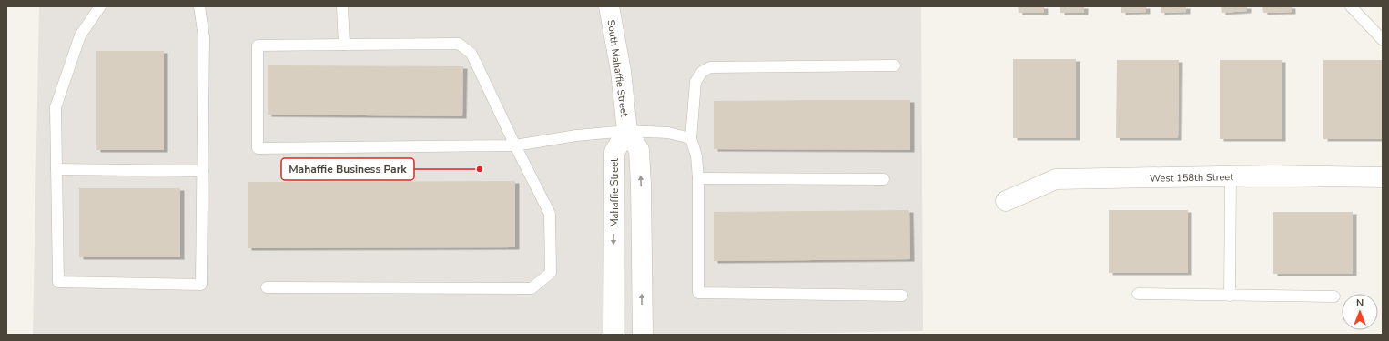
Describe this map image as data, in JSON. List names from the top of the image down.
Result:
{
  "streets": {
    "street": ["South Mahaffie Street", "West 158th Street", "Mahaffie Street"]
  },
  "crossings": [
    ["South Mahaffie Street", "Mahaffie Street"]
  ],
  "places": ["Mahaffie Business Park"],
  "north": "top"
}
